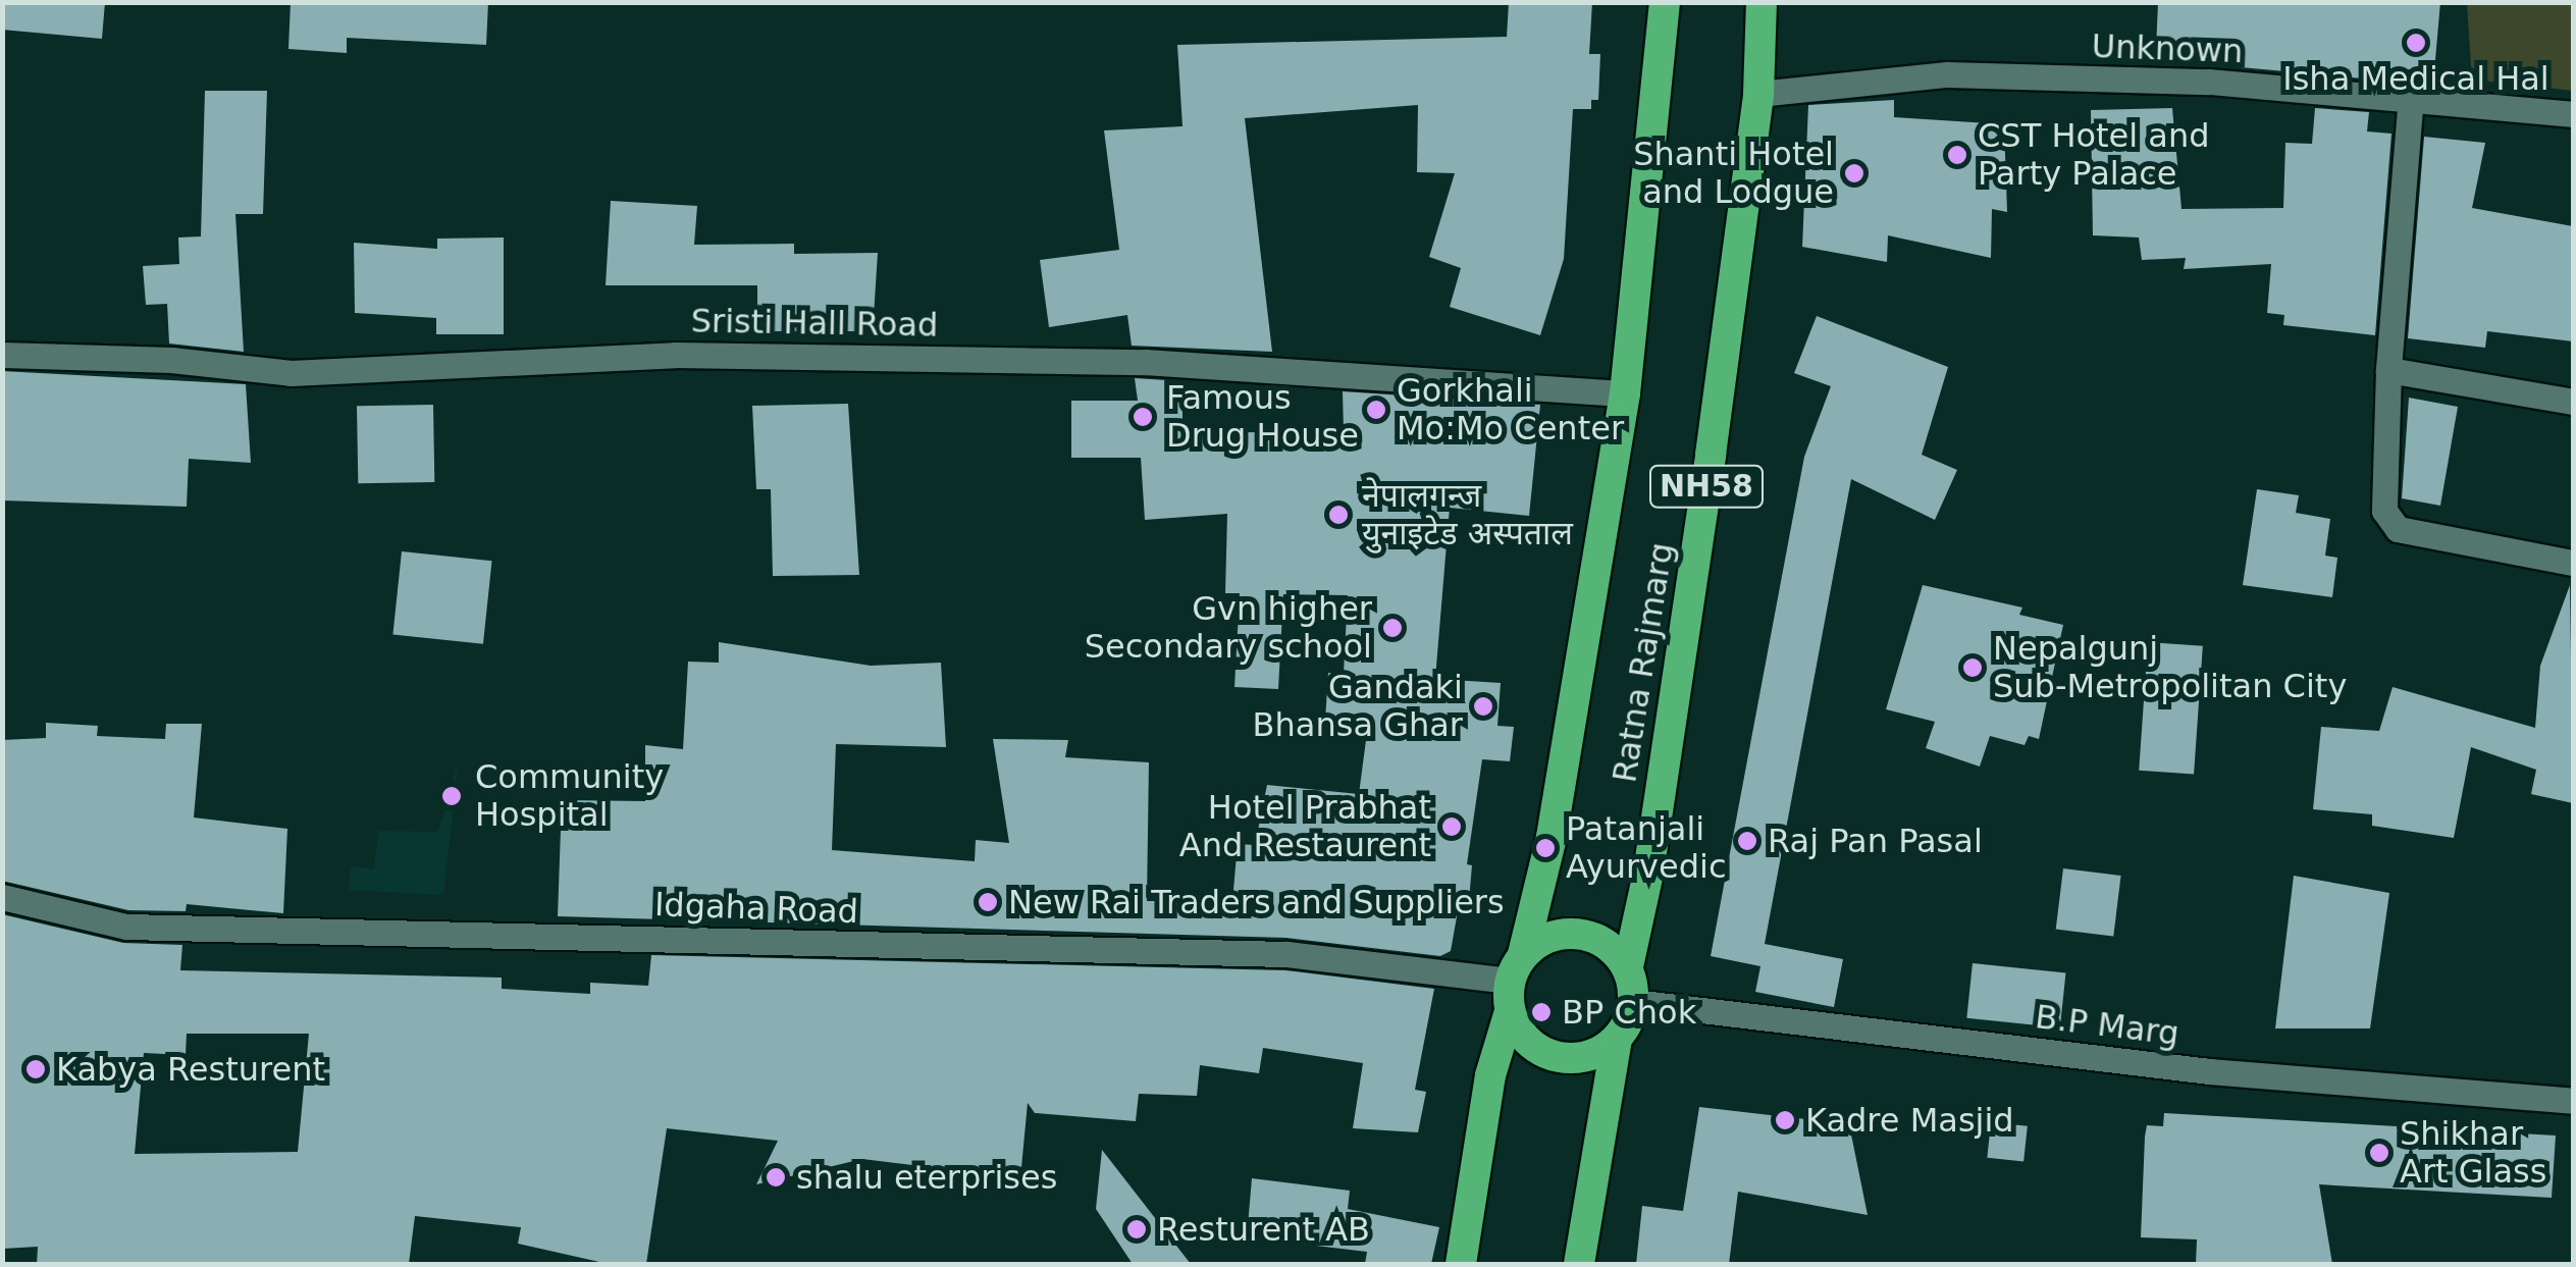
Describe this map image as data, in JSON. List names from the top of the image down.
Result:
{
  "streets": {
    "highway": ["NH58", "Ratna Rajmarg"],
    "street": [
      "Unknown",
      "Sristi Hall Road",
      "Idgaha Road",
      "B.P Marg"
    ]
  },
  "crossings": [
    ["Unknown", "Ratna Rajmarg"],
    ["Sristi Hall Road", "Ratna Rajmarg"],
    ["NH58", "Ratna Rajmarg"],
    ["NH58", "Idgaha Road"],
    ["NH58", "B.P Marg"],
    ["Ratna Rajmarg", "Idgaha Road"],
    ["Ratna Rajmarg", "B.P Marg"],
    ["Idgaha Road", "B.P Marg"]
  ],
  "places": [
    "Isha Medical Hal",
    "CST Hotel and Party Palace",
    "Shanti Hotel and Lodgue",
    "Gorkhali Mo:Mo Center",
    "Famous Drug House",
    "नेपालगन्ज युनाइटेड अस्पताल",
    "Gvn higher Secondary school",
    "Nepalgunj Sub-Metropolitan City",
    "Gandaki Bhansa Ghar",
    "Community Hospital",
    "Hotel Prabhat And Restaurent",
    "Raj Pan Pasal",
    "Patanjali Ayurvedic",
    "New Rai Traders and Suppliers",
    "BP Chok",
    "Kabya Resturent",
    "Kadre Masjid",
    "Shikhar Art Glass",
    "shalu eterprises",
    "Resturent AB"
  ]
}
